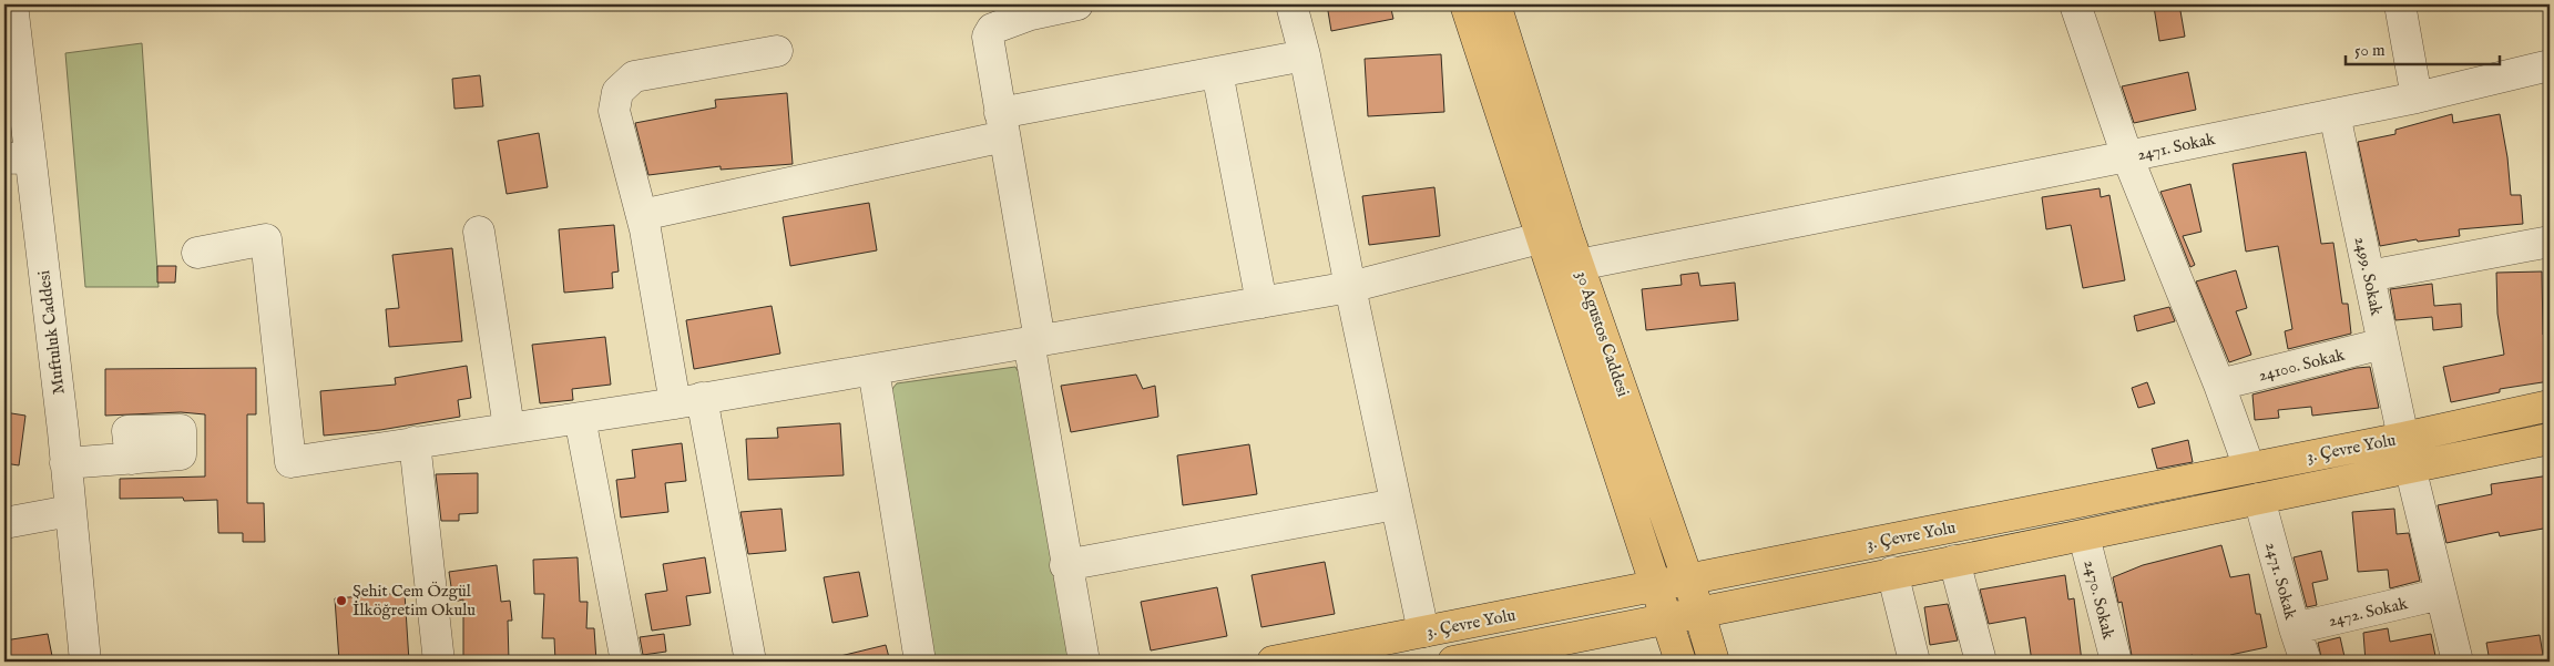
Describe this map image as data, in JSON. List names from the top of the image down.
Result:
{
  "streets": {
    "main road": ["30 Agustos Caddesi", "3. Çevre Yolu"],
    "street": [
      "2471. Sokak",
      "2499. Sokak",
      "Muftuluk Caddesi",
      "24100. Sokak",
      "2470. Sokak",
      "2472. Sokak"
    ]
  },
  "crossings": [
    ["2471. Sokak", "2499. Sokak"],
    ["2471. Sokak", "24100. Sokak"],
    ["2471. Sokak", "3. Çevre Yolu"],
    ["2471. Sokak", "2472. Sokak"],
    ["2499. Sokak", "24100. Sokak"],
    ["2499. Sokak", "3. Çevre Yolu"],
    ["30 Agustos Caddesi", "3. Çevre Yolu"],
    ["3. Çevre Yolu", "2470. Sokak"]
  ],
  "places": ["Şehit Cem Özgül İlköğretim Okulu"],
  "scale_bar": "50 m"
}
